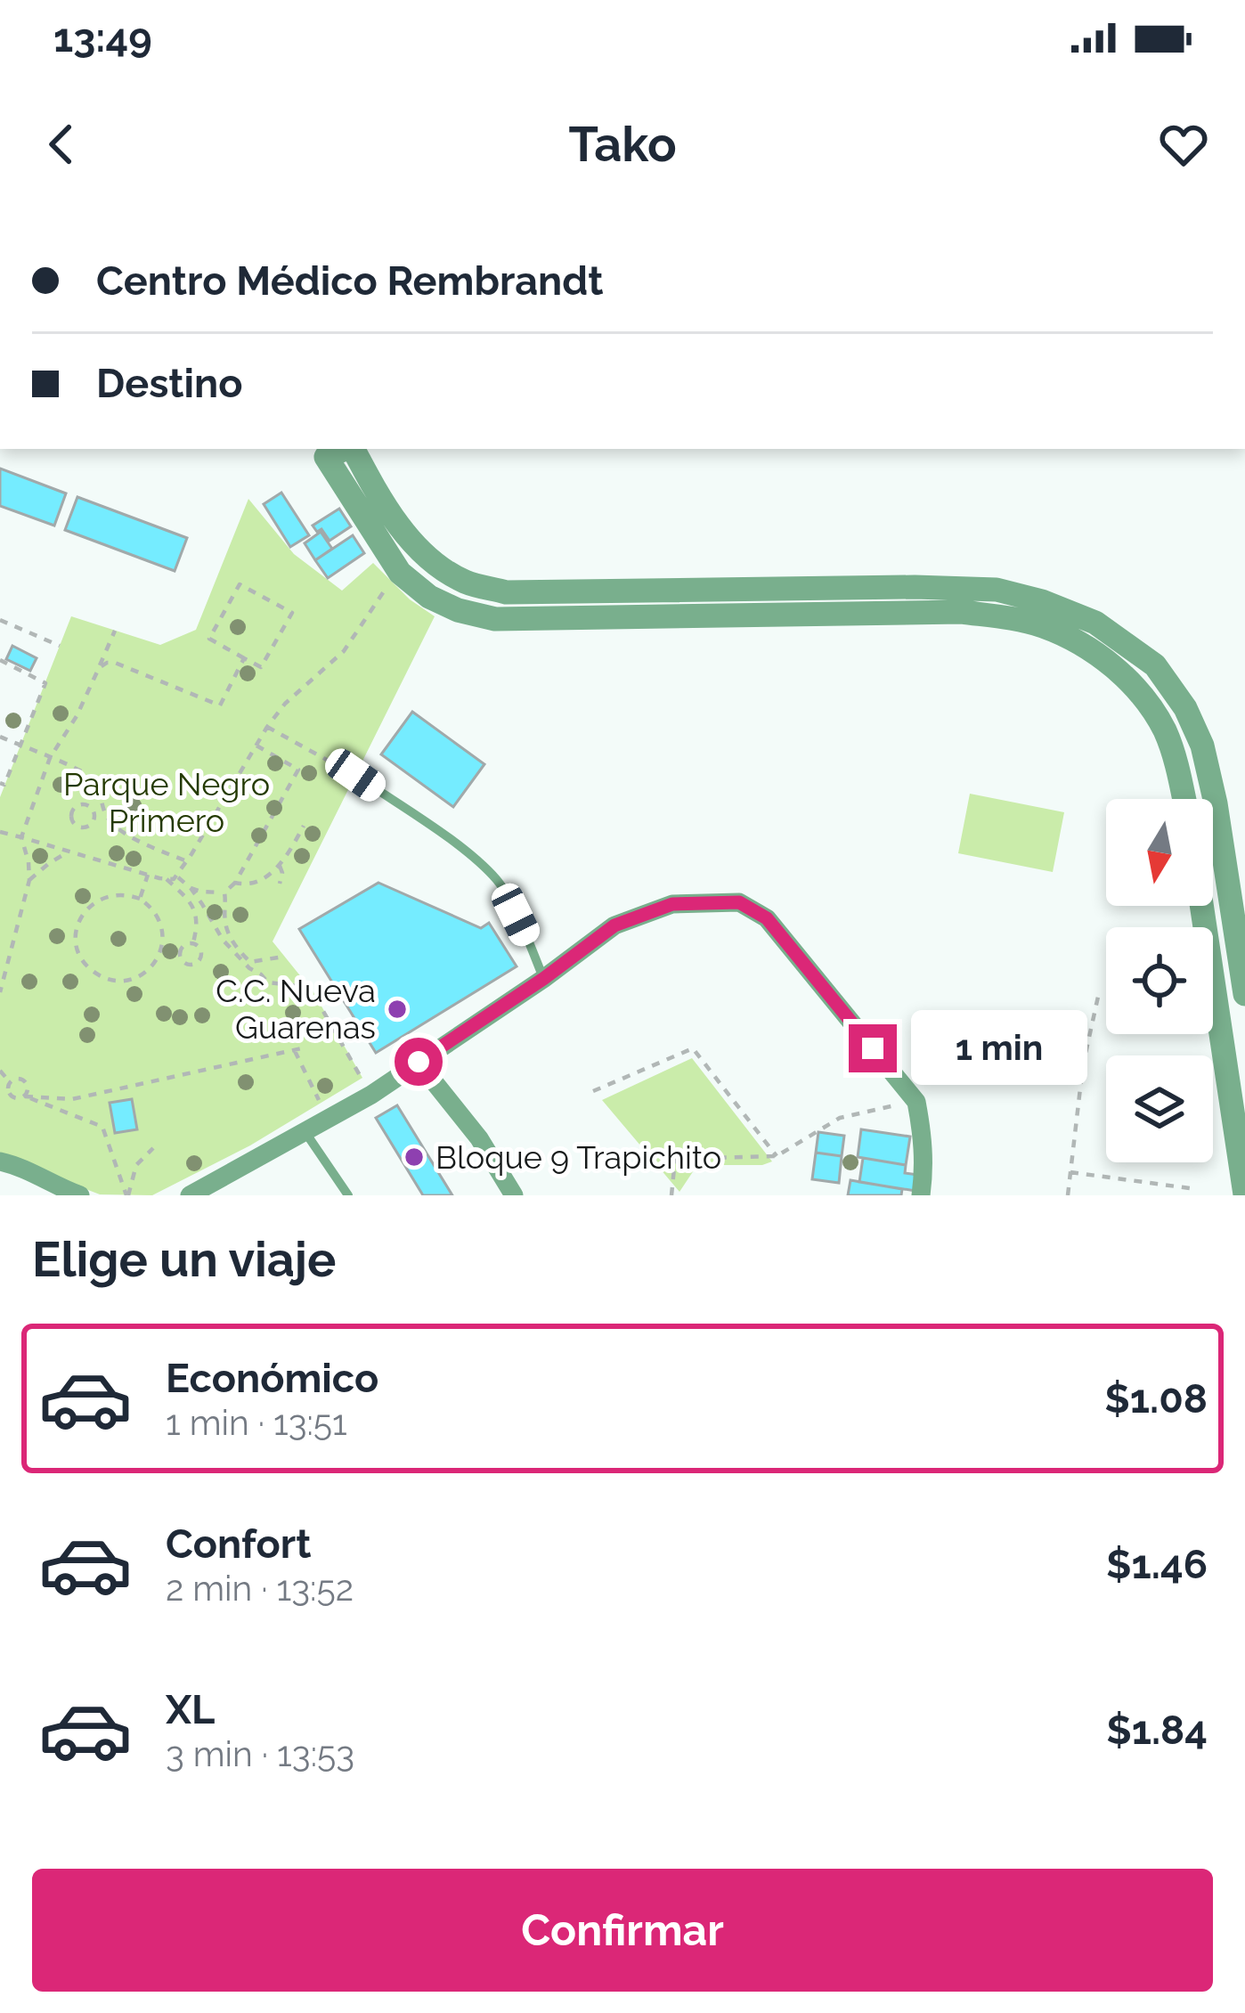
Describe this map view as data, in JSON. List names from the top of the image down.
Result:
{
  "parks": ["Parque Negro Primero"],
  "places": ["C.C. Nueva Guarenas", "Bloque 9 Trapichito"],
  "north": "bottom",
  "page": {
    "status": "13:49",
    "header": "Tako",
    "banner": ["Centro Médico Rembrandt", "Destino"],
    "bubble": "1 min",
    "heading": "Elige un viaje",
    "list": [
      {
        "name": "Económico",
        "note": "1 min · 13:51",
        "value": "$1.08"
      },
      {
        "name": "Confort",
        "note": "2 min · 13:52",
        "value": "$1.46"
      },
      {
        "name": "XL",
        "note": "3 min · 13:53",
        "value": "$1.84"
      }
    ],
    "buttons": "Confirmar"
  }
}
